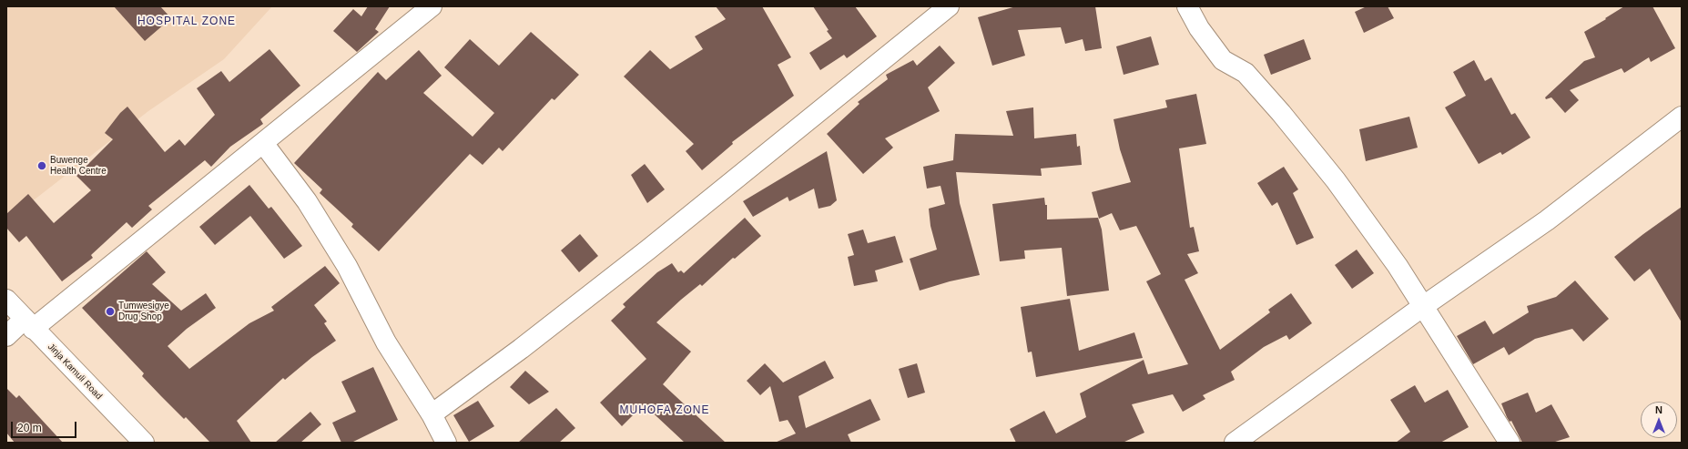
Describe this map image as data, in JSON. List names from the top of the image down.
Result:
{
  "streets": {
    "street": ["Jinja Kamuli Road"]
  },
  "districts": ["HOSPITAL ZONE", "MUHOFA ZONE"],
  "places": ["Buwenge Health Centre", "Tumwesigye Drug Shop"],
  "scale_bar": "20 m",
  "north": "top"
}
